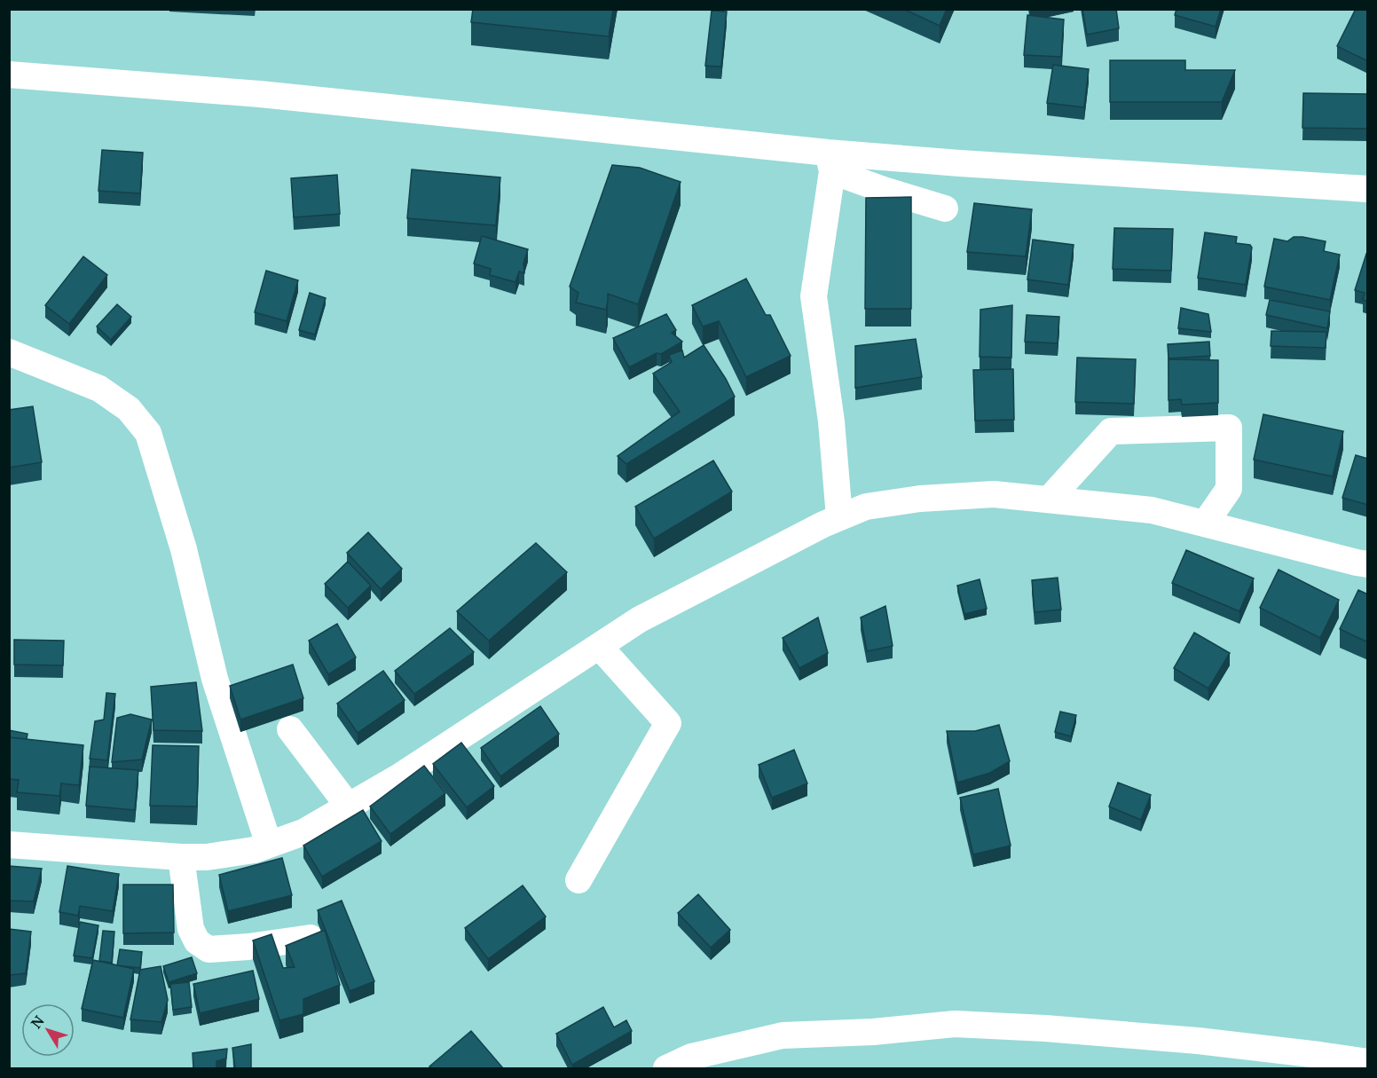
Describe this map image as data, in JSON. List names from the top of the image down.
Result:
{
  "north": "top left"
}
